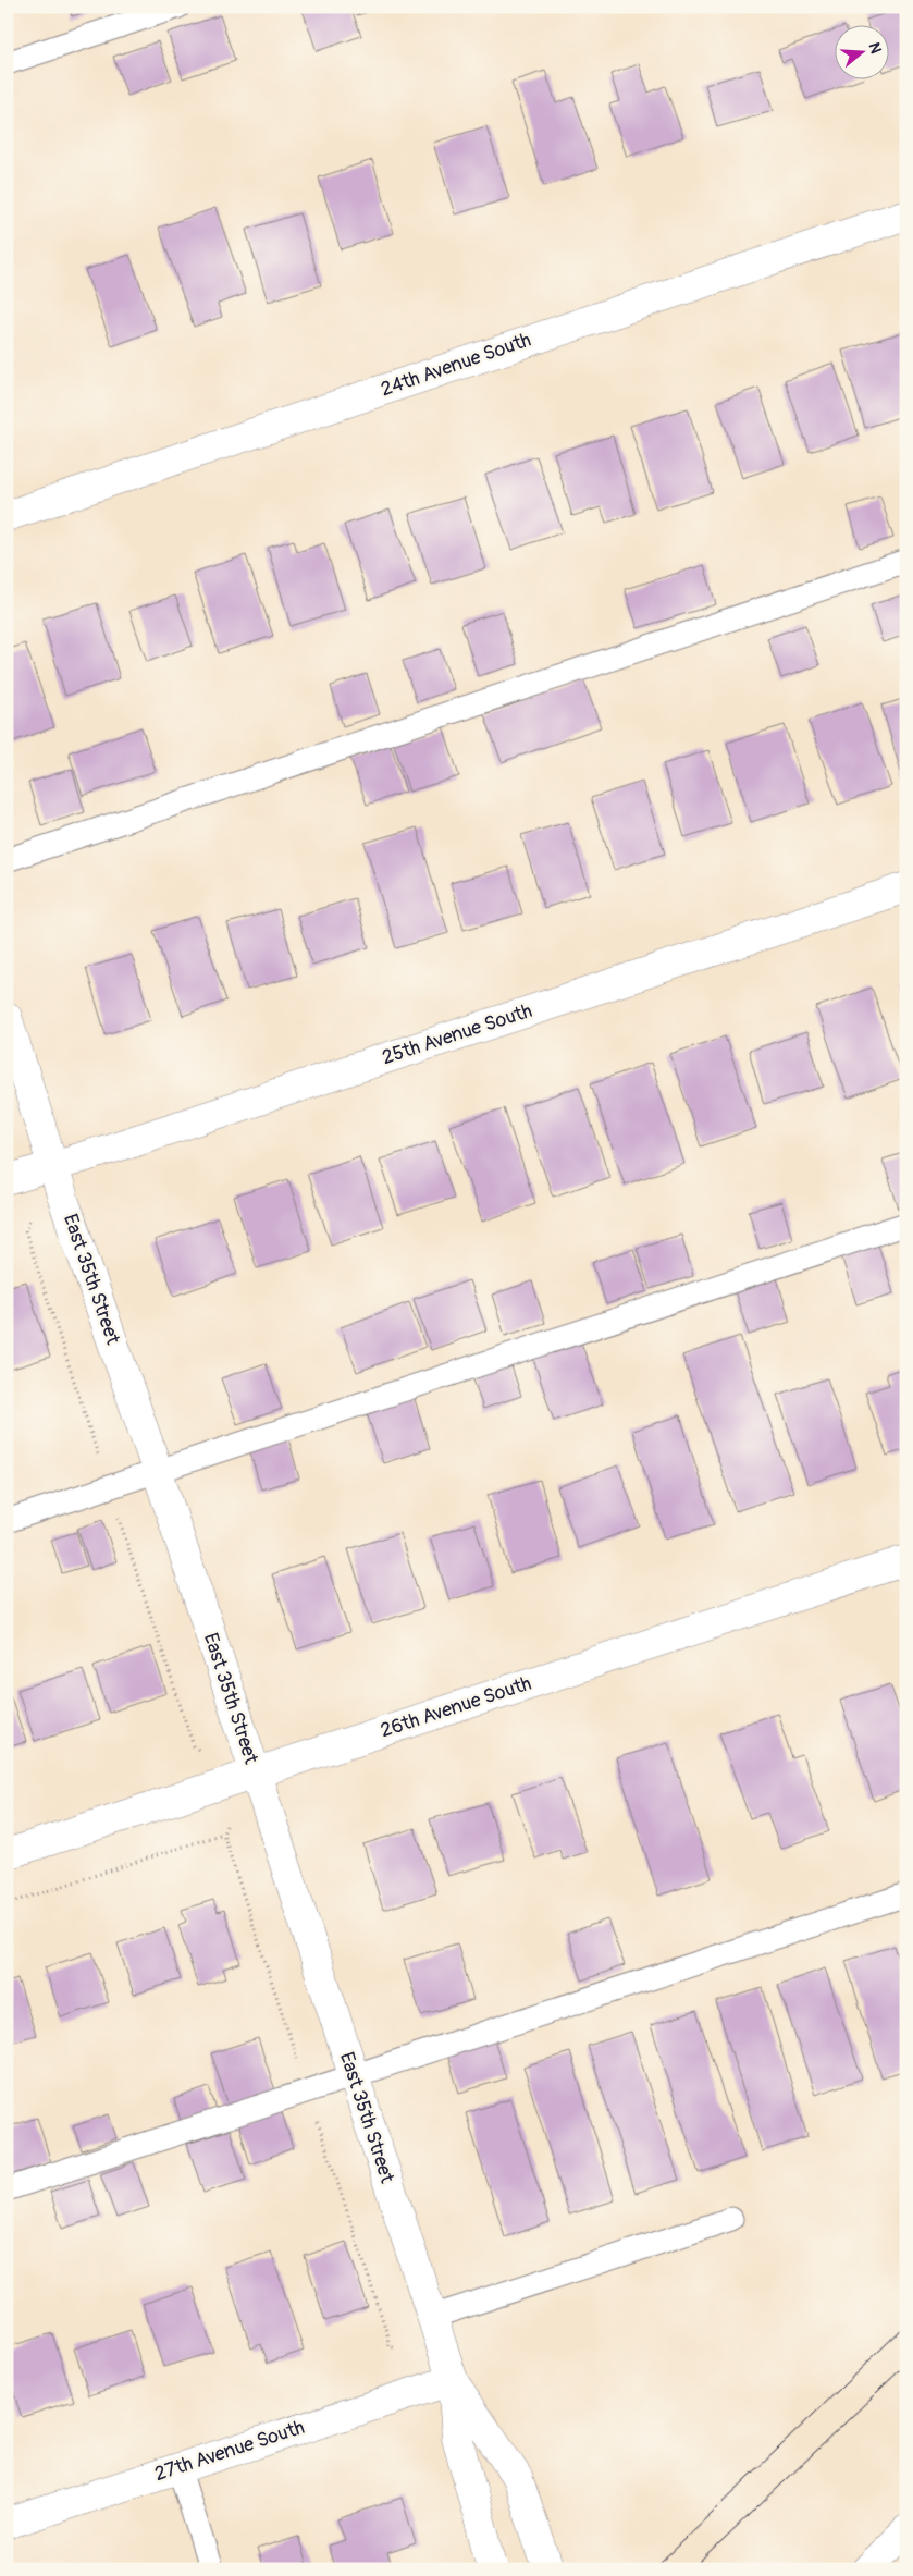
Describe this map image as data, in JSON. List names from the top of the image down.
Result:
{
  "streets": {
    "main road": [
      "24th Avenue South",
      "25th Avenue South",
      "East 35th Street",
      "26th Avenue South",
      "27th Avenue South"
    ]
  },
  "crossings": [
    ["25th Avenue South", "East 35th Street"],
    ["East 35th Street", "26th Avenue South"],
    ["East 35th Street", "27th Avenue South"]
  ],
  "north": "right"
}
